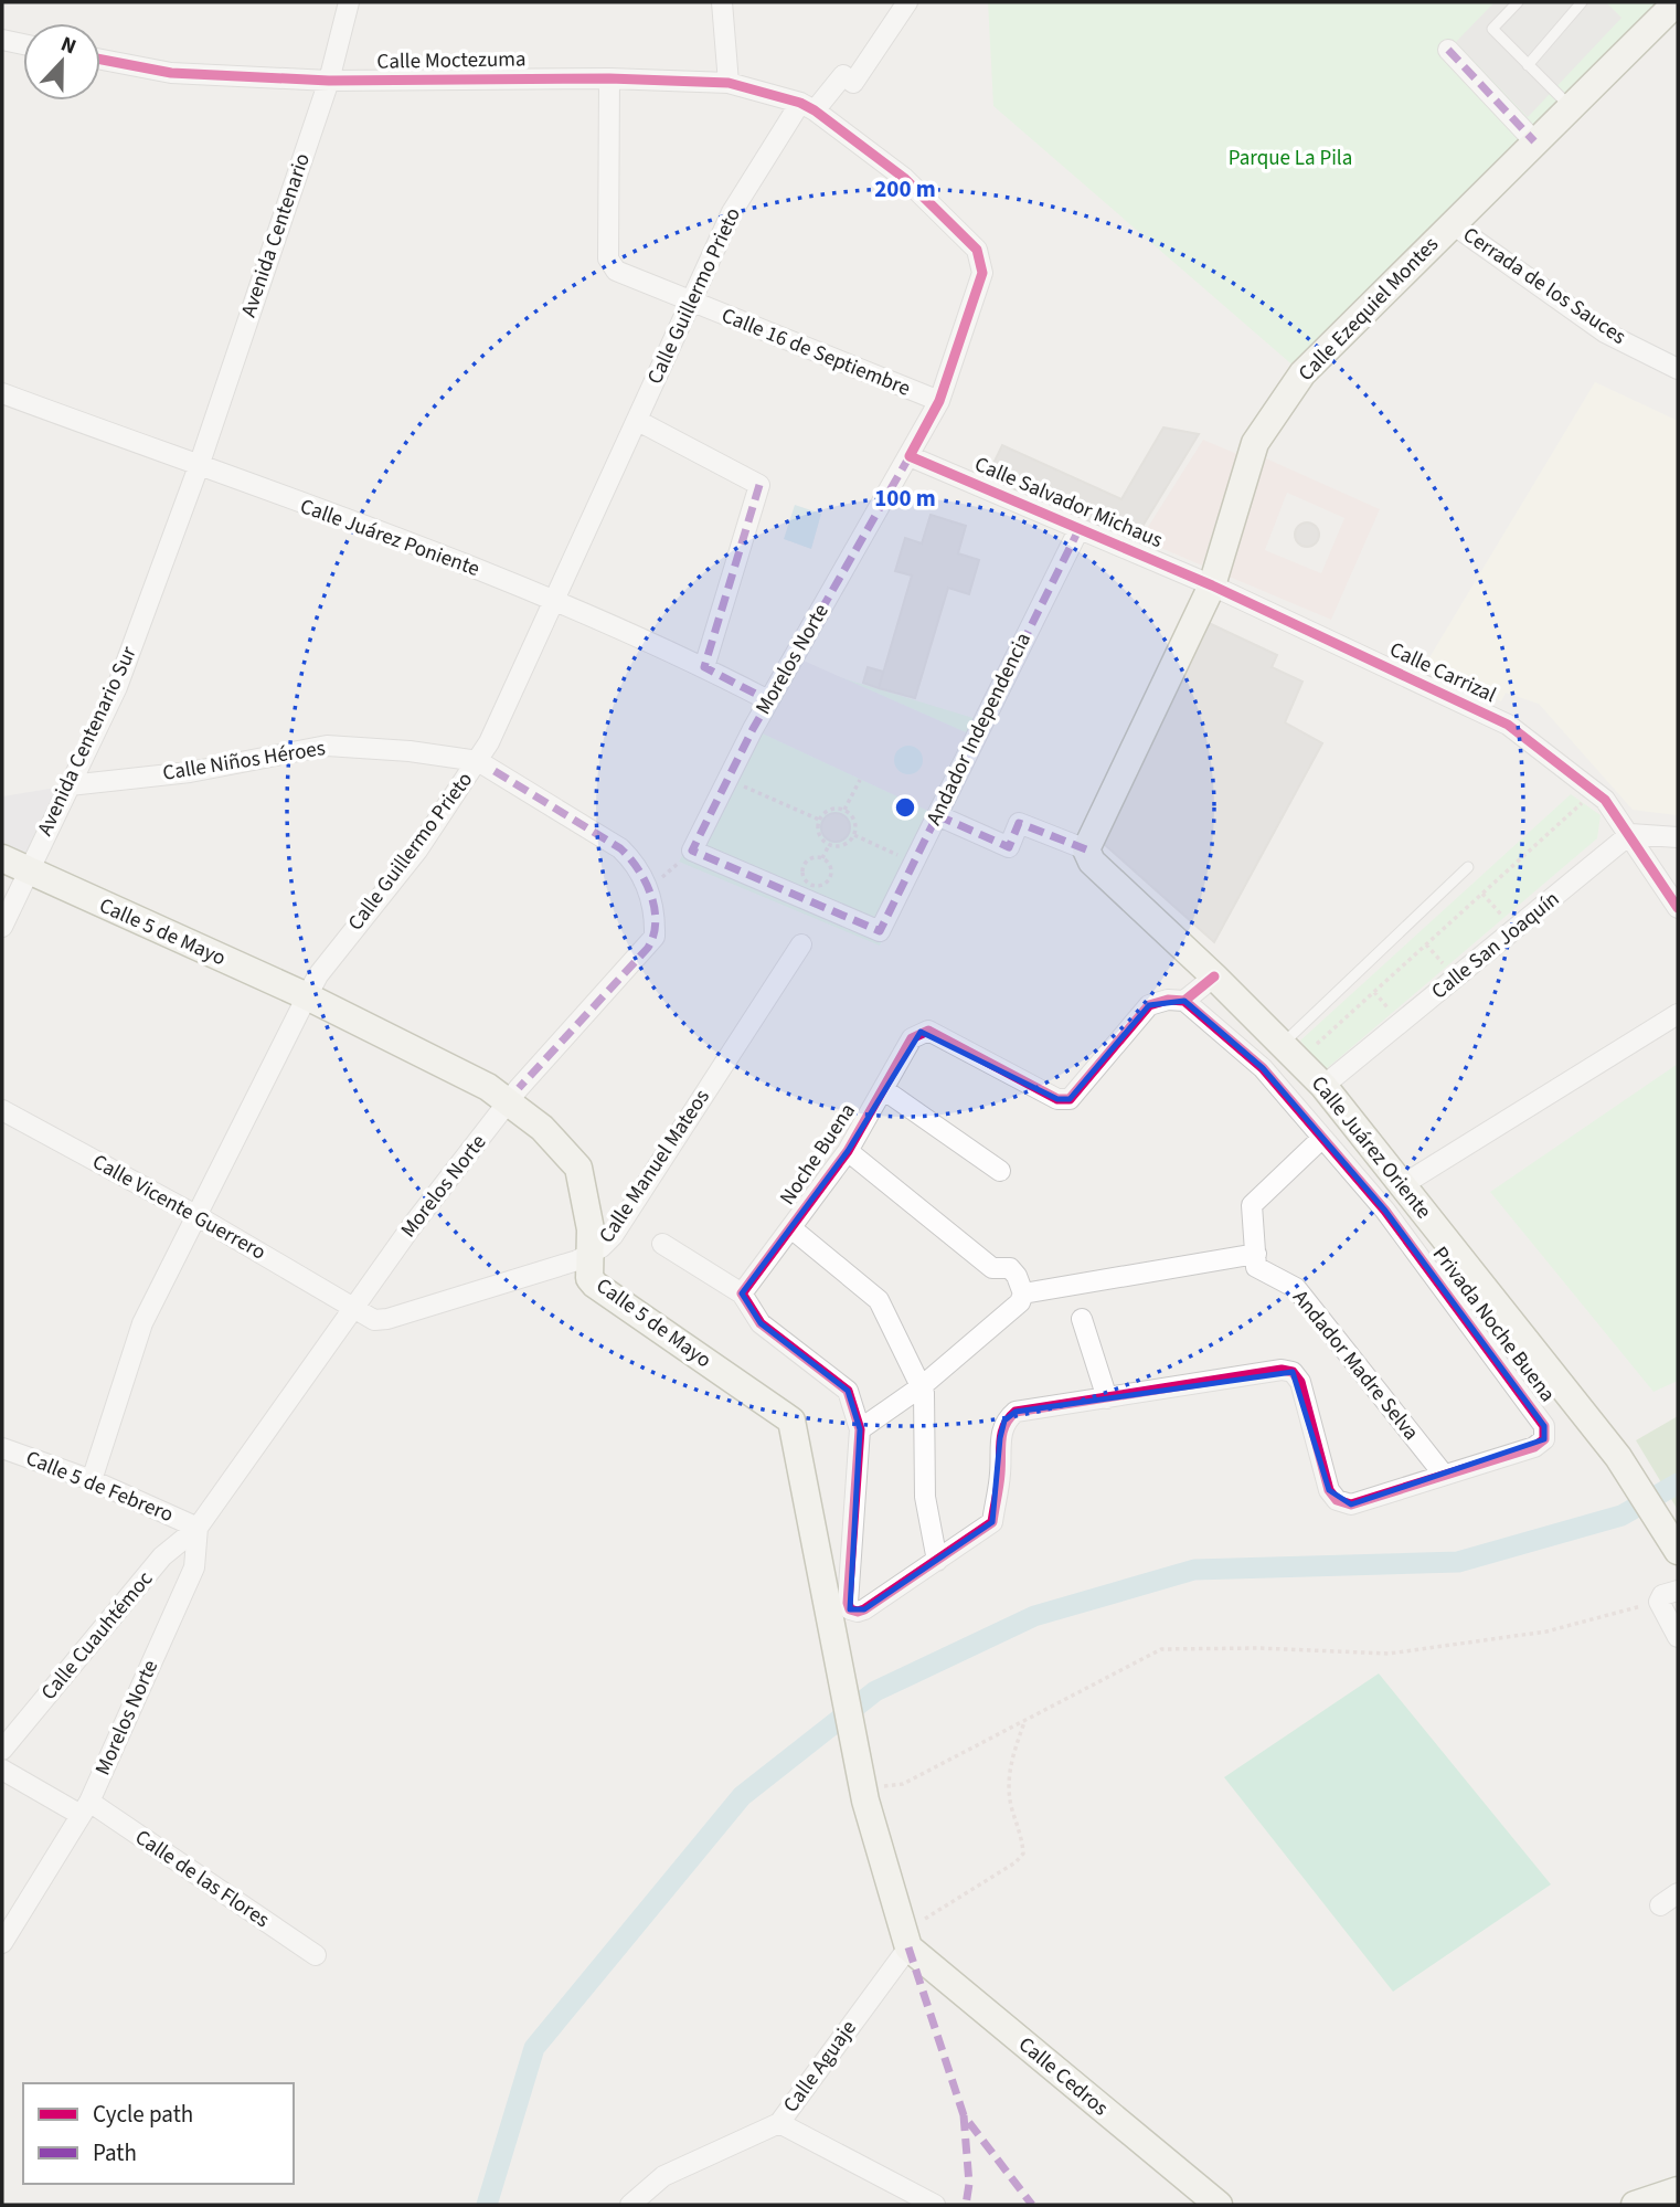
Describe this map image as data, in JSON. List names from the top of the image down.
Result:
{
  "streets": {
    "street": [
      "Calle Moctezuma",
      "Avenida Centenario",
      "Cerrada de los Sauces",
      "Calle Guillermo Prieto",
      "Calle Ezequiel Montes",
      "Calle 16 de Septiembre",
      "Calle Salvador Michaus",
      "Calle Juárez Poniente",
      "Morelos Norte",
      "Calle Carrizal",
      "Andador Independencia",
      "Avenida Centenario Sur",
      "Calle Niños Héroes",
      "Calle 5 de Mayo",
      "Calle San Joaquín",
      "Calle Juárez Oriente",
      "Noche Buena",
      "Calle Manuel Mateos",
      "Calle Vicente Guerrero",
      "Privada Noche Buena",
      "Andador Madre Selva",
      "Calle 5 de Febrero",
      "Calle Cuauhtémoc",
      "Calle de las Flores",
      "Calle Aguaje",
      "Calle Cedros"
    ]
  },
  "crossings": [
    ["Calle Moctezuma", "Avenida Centenario"],
    ["Calle Moctezuma", "Calle Guillermo Prieto"],
    ["Calle Moctezuma", "Calle 16 de Septiembre"],
    ["Calle Moctezuma", "Morelos Norte"],
    ["Avenida Centenario", "Calle Juárez Poniente"],
    ["Avenida Centenario", "Avenida Centenario Sur"],
    ["Cerrada de los Sauces", "Calle Ezequiel Montes"],
    ["Calle Guillermo Prieto", "Calle 16 de Septiembre"],
    ["Calle Guillermo Prieto", "Calle Juárez Poniente"],
    ["Calle Guillermo Prieto", "Morelos Norte"],
    ["Calle Guillermo Prieto", "Calle Niños Héroes"],
    ["Calle Guillermo Prieto", "Calle 5 de Mayo"],
    ["Calle Guillermo Prieto", "Calle Vicente Guerrero"],
    ["Calle Guillermo Prieto", "Calle 5 de Febrero"],
    ["Calle Ezequiel Montes", "Calle Salvador Michaus"],
    ["Calle Ezequiel Montes", "Calle Carrizal"],
    ["Calle Ezequiel Montes", "Calle Juárez Oriente"],
    ["Calle 16 de Septiembre", "Morelos Norte"],
    ["Calle Salvador Michaus", "Morelos Norte"],
    ["Calle Salvador Michaus", "Calle Carrizal"],
    ["Calle Salvador Michaus", "Andador Independencia"],
    ["Calle Juárez Poniente", "Morelos Norte"],
    ["Calle Juárez Poniente", "Avenida Centenario Sur"],
    ["Morelos Norte", "Andador Independencia"],
    ["Morelos Norte", "Calle Niños Héroes"],
    ["Morelos Norte", "Calle 5 de Mayo"],
    ["Morelos Norte", "Calle Manuel Mateos"],
    ["Morelos Norte", "Calle Vicente Guerrero"],
    ["Morelos Norte", "Calle 5 de Febrero"],
    ["Morelos Norte", "Calle Cuauhtémoc"],
    ["Morelos Norte", "Calle de las Flores"],
    ["Calle Carrizal", "Calle San Joaquín"],
    ["Avenida Centenario Sur", "Calle Niños Héroes"],
    ["Avenida Centenario Sur", "Calle 5 de Mayo"],
    ["Calle 5 de Mayo", "Calle Manuel Mateos"],
    ["Calle 5 de Mayo", "Calle Aguaje"],
    ["Calle 5 de Mayo", "Calle Cedros"],
    ["Calle San Joaquín", "Calle Juárez Oriente"],
    ["Calle Juárez Oriente", "Noche Buena"],
    ["Noche Buena", "Privada Noche Buena"],
    ["Calle Manuel Mateos", "Calle Vicente Guerrero"],
    ["Privada Noche Buena", "Andador Madre Selva"],
    ["Calle 5 de Febrero", "Calle Cuauhtémoc"],
    ["Calle Aguaje", "Calle Cedros"]
  ],
  "parks": ["Parque La Pila"],
  "legend": ["Cycle path", "Path"],
  "north": "top",
  "rings": ["200 m", "100 m"]
}
